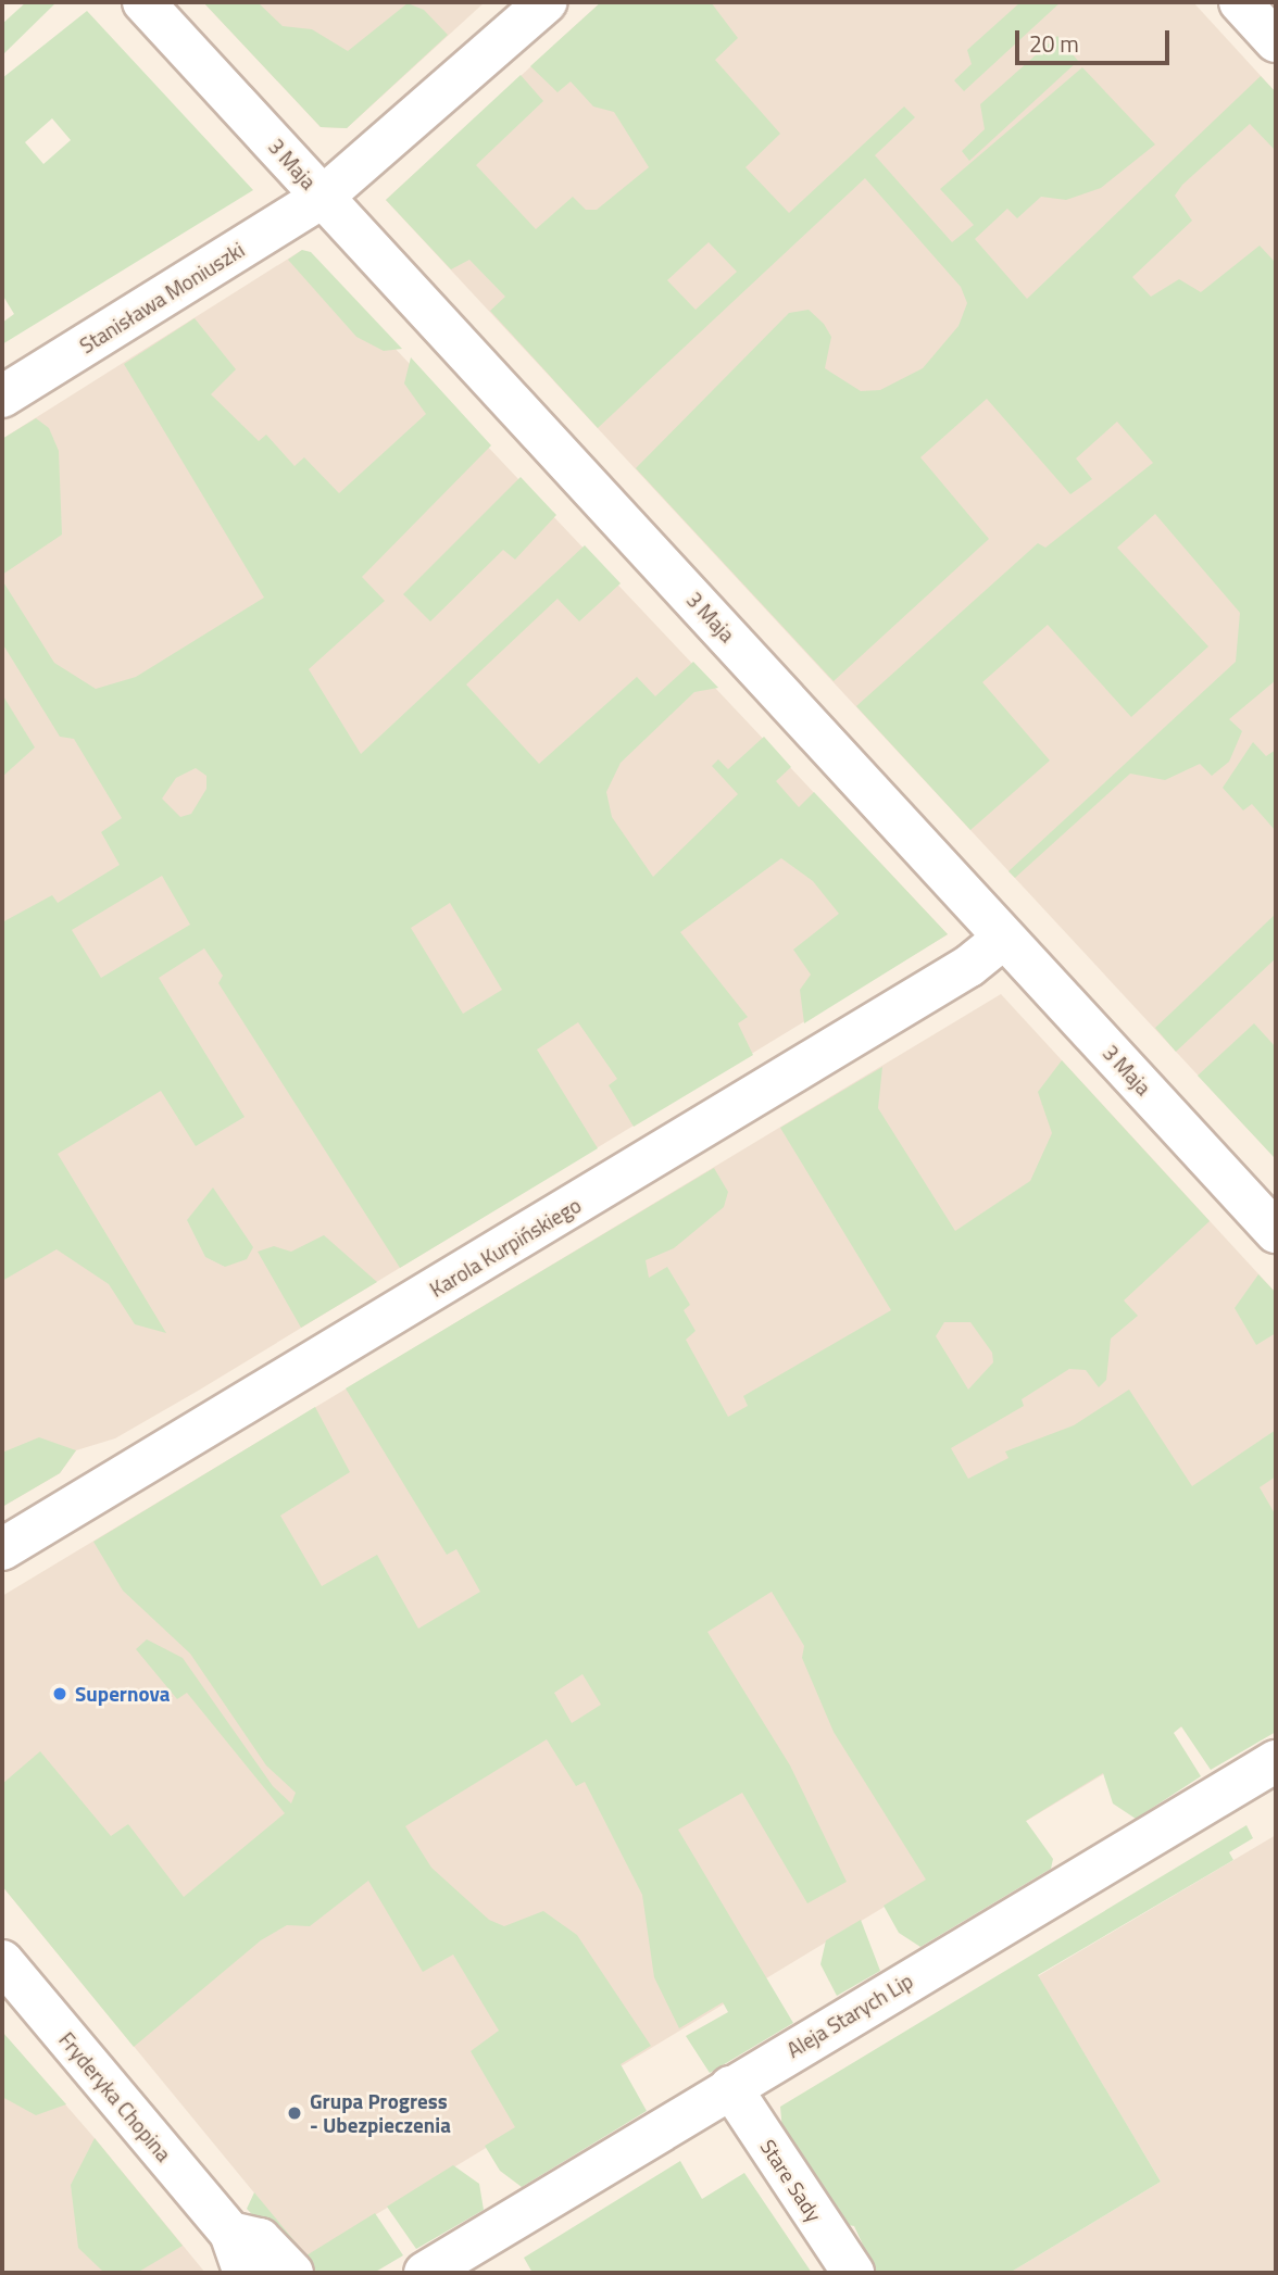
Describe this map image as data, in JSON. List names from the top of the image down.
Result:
{
  "streets": {
    "street": [
      "3 Maja",
      "Stanisława Moniuszki",
      "Karola Kurpińskiego",
      "Aleja Starych Lip",
      "Fryderyka Chopina",
      "Stare Sady"
    ]
  },
  "crossings": [
    ["3 Maja", "Stanisława Moniuszki"],
    ["3 Maja", "Karola Kurpińskiego"],
    ["Aleja Starych Lip", "Stare Sady"]
  ],
  "places": ["Supernova", "Grupa Progress - Ubezpieczenia"],
  "scale_bar": "20 m"
}
